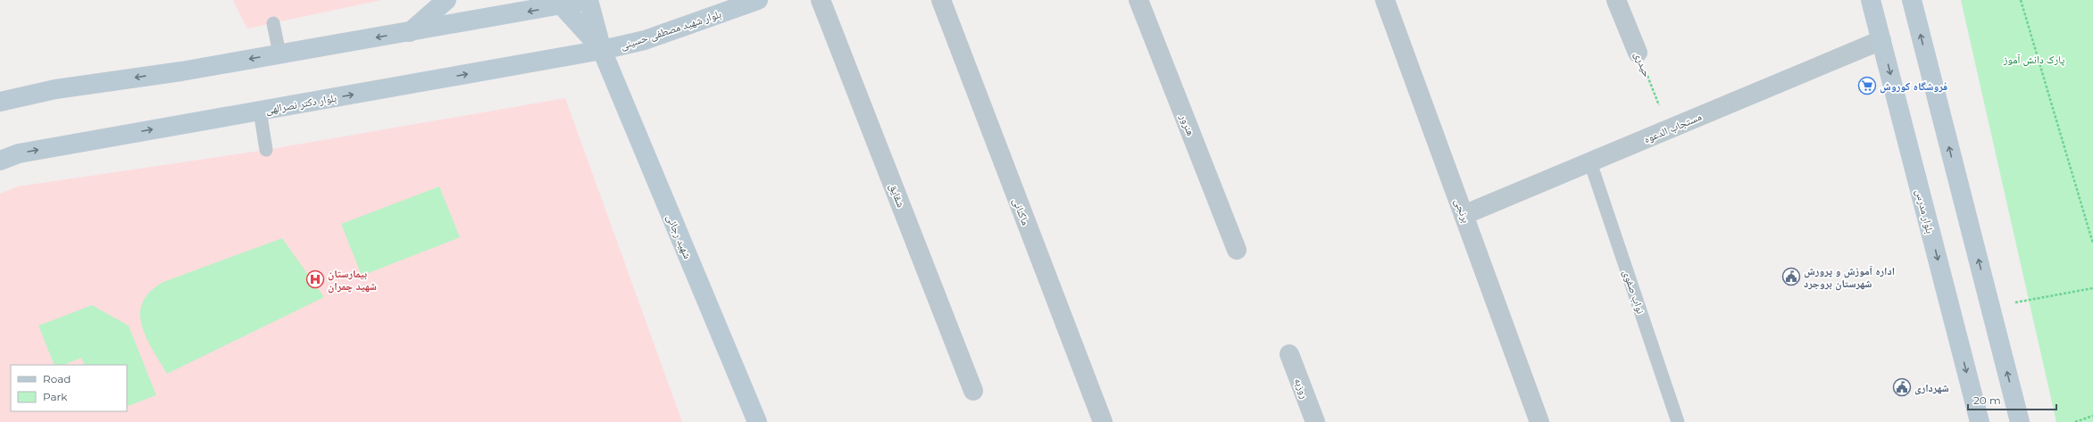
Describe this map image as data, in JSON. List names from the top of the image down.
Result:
{
  "streets": {
    "main road": [
      "بلوار شهید مصطفی حسینی",
      "بلوار دکتر نصرالهی",
      "بلوار مدرس",
      "شهید رجائی"
    ],
    "street": [
      "حیدری",
      "هنرور",
      "مستجاب الدعوه",
      "شقایق",
      "برنجی",
      "ماکنانی",
      "روزبه"
    ],
    "lane": ["نواب صفوی"]
  },
  "crossings": [
    ["بلوار شهید مصطفی حسینی", "بلوار دکتر نصرالهی"],
    ["بلوار شهید مصطفی حسینی", "شهید رجائی"],
    ["حیدری", "مستجاب الدعوه"],
    ["بلوار دکتر نصرالهی", "شهید رجائی"],
    ["مستجاب الدعوه", "برنجی"],
    ["مستجاب الدعوه", "بلوار مدرس"],
    ["مستجاب الدعوه", "نواب صفوی"]
  ],
  "parks": ["پارک دانش آموز"],
  "places": {
    "supermarket": ["فروشگاه کوروش"],
    "public building": ["اداره آموزش و پرورش شهرستان بروجرد", "شهرداری"],
    "hospital": ["بیمارستان شهید چمران"]
  },
  "legend": ["Road", "Park"],
  "scale_bar": "20 m"
}
